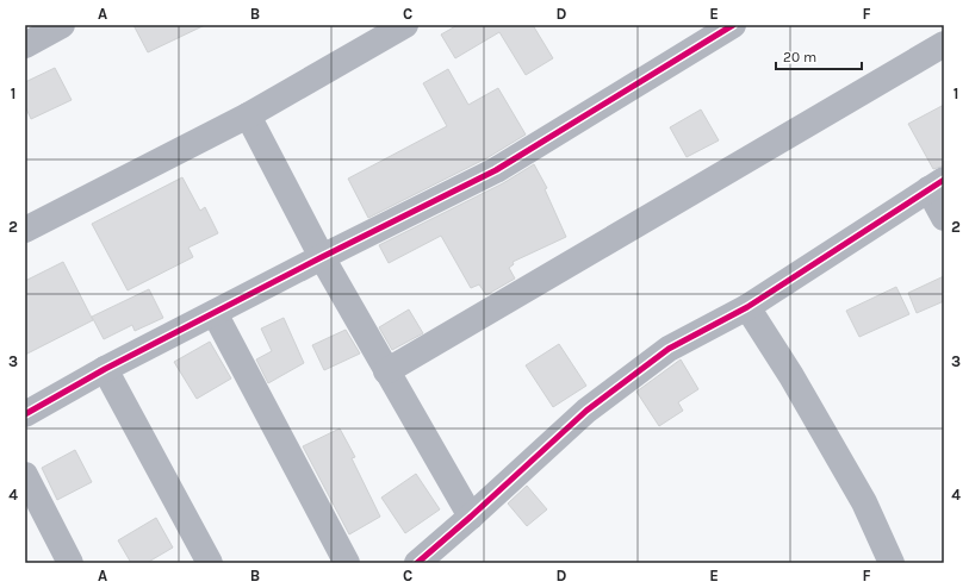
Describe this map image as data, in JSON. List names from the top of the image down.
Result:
{
  "scale_bar": "20 m",
  "grid": {
    "columns": [
      "A",
      "B",
      "C",
      "D",
      "E",
      "F"
    ],
    "rows": [
      "1",
      "2",
      "3",
      "4"
    ]
  }
}
